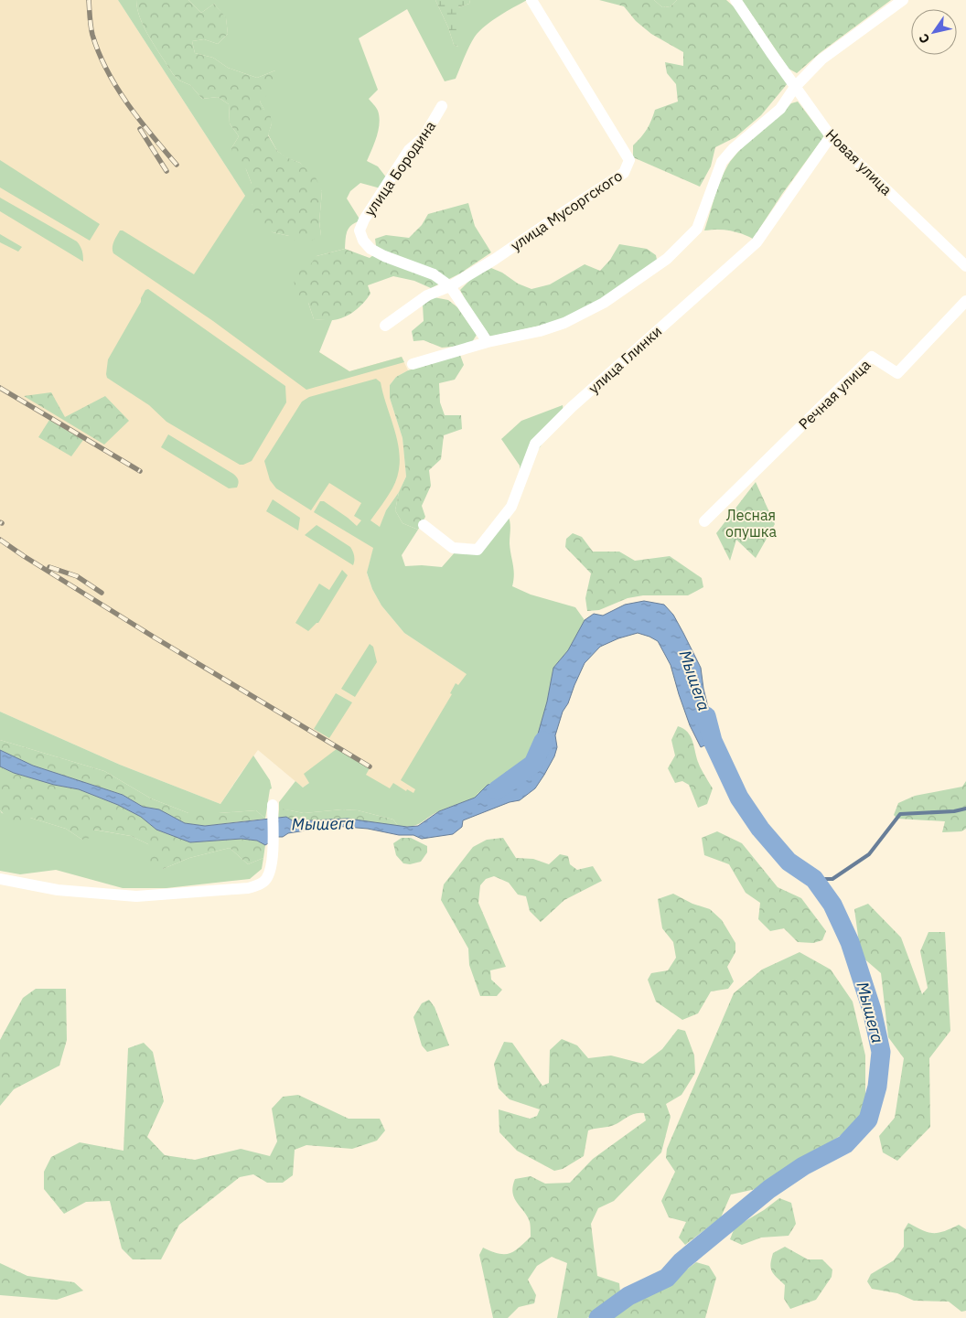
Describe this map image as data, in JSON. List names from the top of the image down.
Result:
{
  "streets": {
    "street": [
      "Новая улица",
      "улица Бородина",
      "улица Мусоргского",
      "улица Глинки",
      "Речная улица"
    ]
  },
  "crossings": [
    ["Новая улица", "улица Глинки"],
    ["улица Бородина", "улица Мусоргского"]
  ],
  "water": ["Мышега"],
  "parks": ["Лесная опушка"],
  "north": "bottom left"
}
